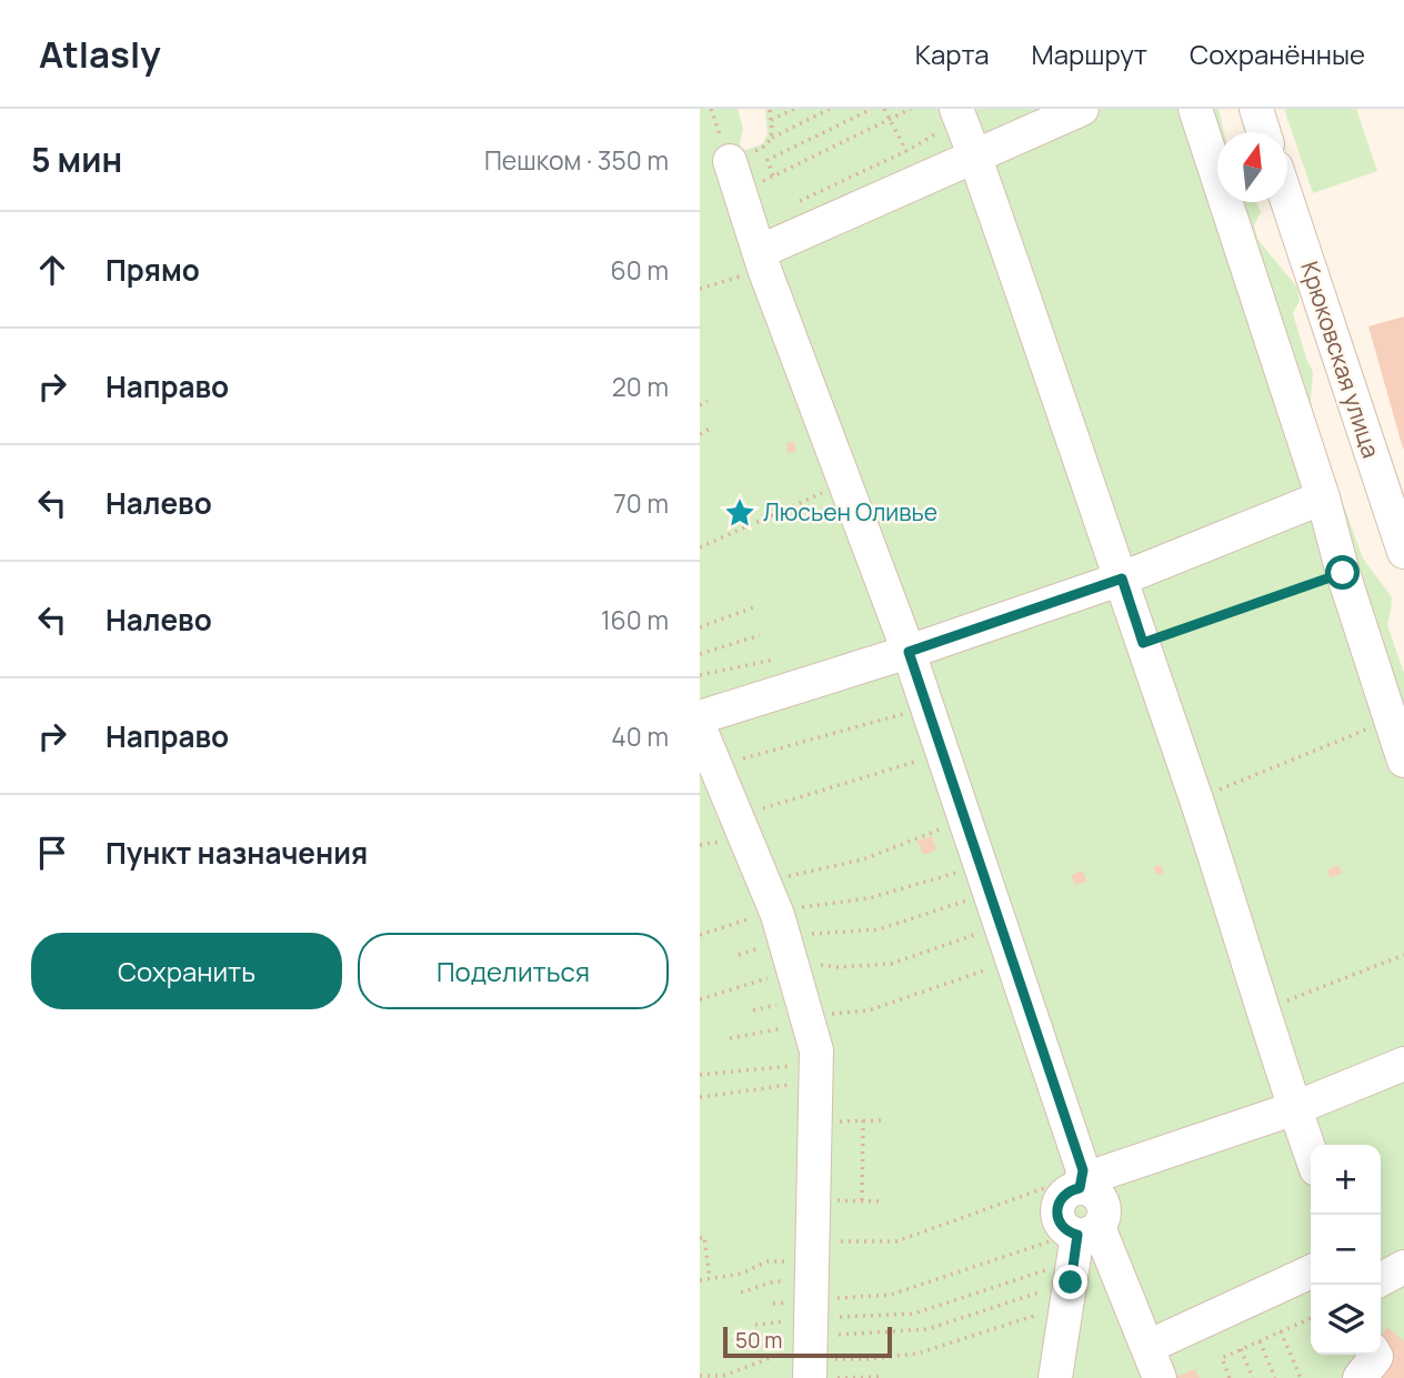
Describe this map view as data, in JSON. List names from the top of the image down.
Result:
{
  "streets": {
    "street": ["Крюковская улица"]
  },
  "places": {
    "place": ["Люсьен Оливье"]
  },
  "scale_bar": "50 m",
  "north": "top",
  "page": {
    "header": "Atlasly",
    "nav": ["Карта", "Маршрут", "Сохранённые"],
    "heading": ["5 мин", "Пешком · 350 m"],
    "list": [
      ["Прямо", "60 m"],
      ["Направо", "20 m"],
      ["Налево", "70 m"],
      ["Налево", "160 m"],
      ["Направо", "40 m"],
      "Пункт назначения"
    ],
    "buttons": ["Сохранить", "Поделиться"],
    "map_buttons": ["+", "−"],
    "scale": "50 m"
  }
}
